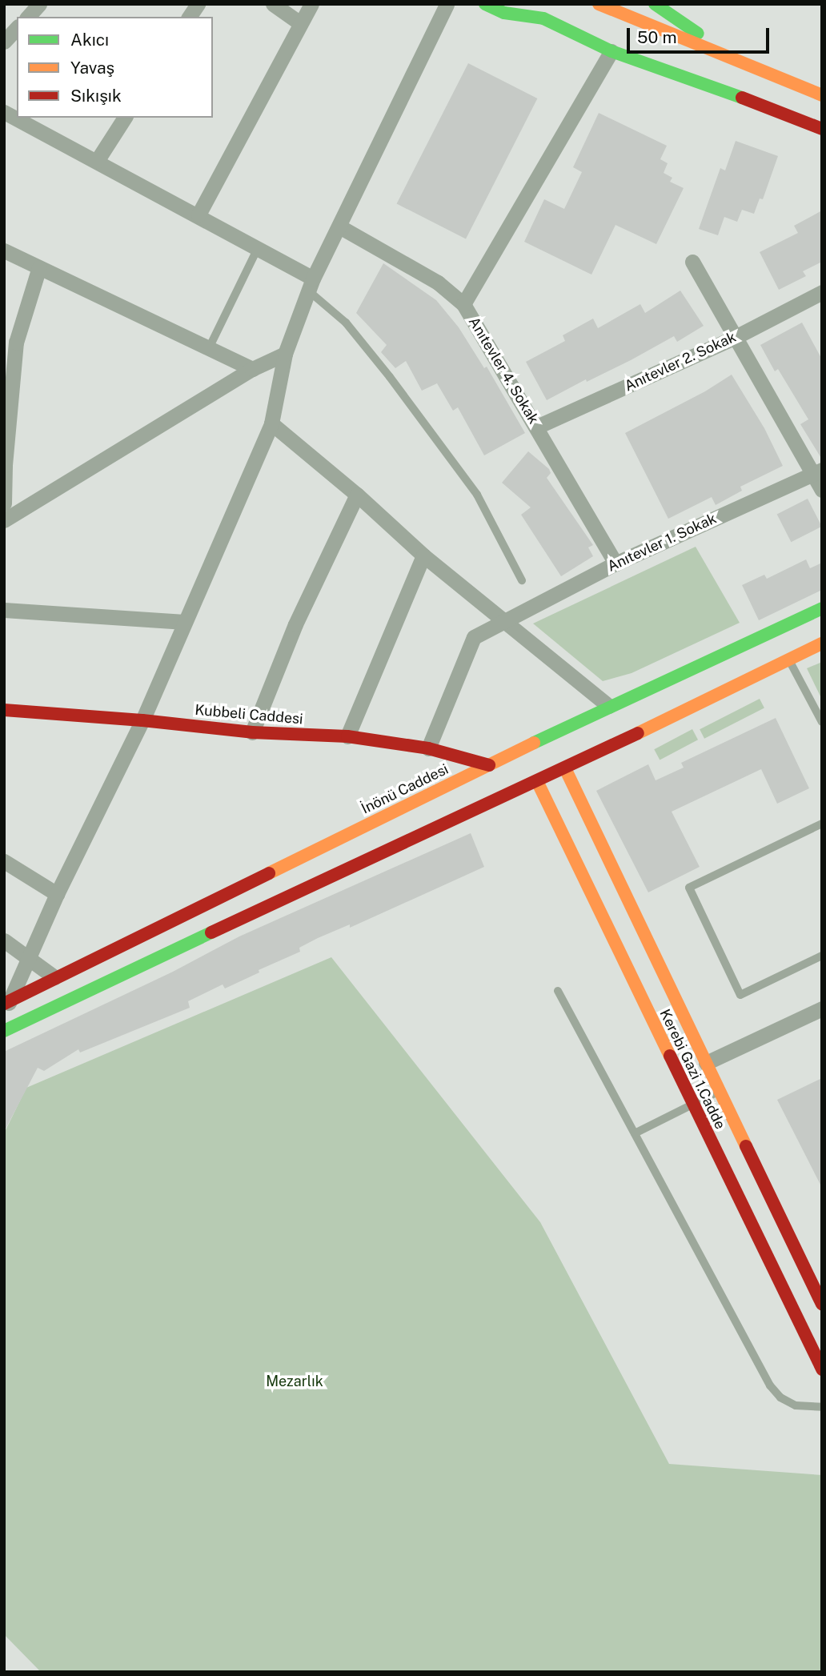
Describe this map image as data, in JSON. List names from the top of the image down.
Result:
{
  "streets": {
    "street": [
      "Anıtevler 2. Sokak",
      "Anıtevler 4. Sokak",
      "Anıtevler 1. Sokak",
      "Kubbeli Caddesi",
      "İnönü Caddesi",
      "Kerebi Gazi 1.Cadde"
    ]
  },
  "crossings": [
    ["Anıtevler 2. Sokak", "Anıtevler 4. Sokak"],
    ["Anıtevler 4. Sokak", "Anıtevler 1. Sokak"],
    ["Anıtevler 1. Sokak", "Kubbeli Caddesi"],
    ["Kubbeli Caddesi", "İnönü Caddesi"]
  ],
  "parks": ["Mezarlık"],
  "legend": ["Akıcı", "Yavaş", "Sıkışık"],
  "scale_bar": "50 m"
}
